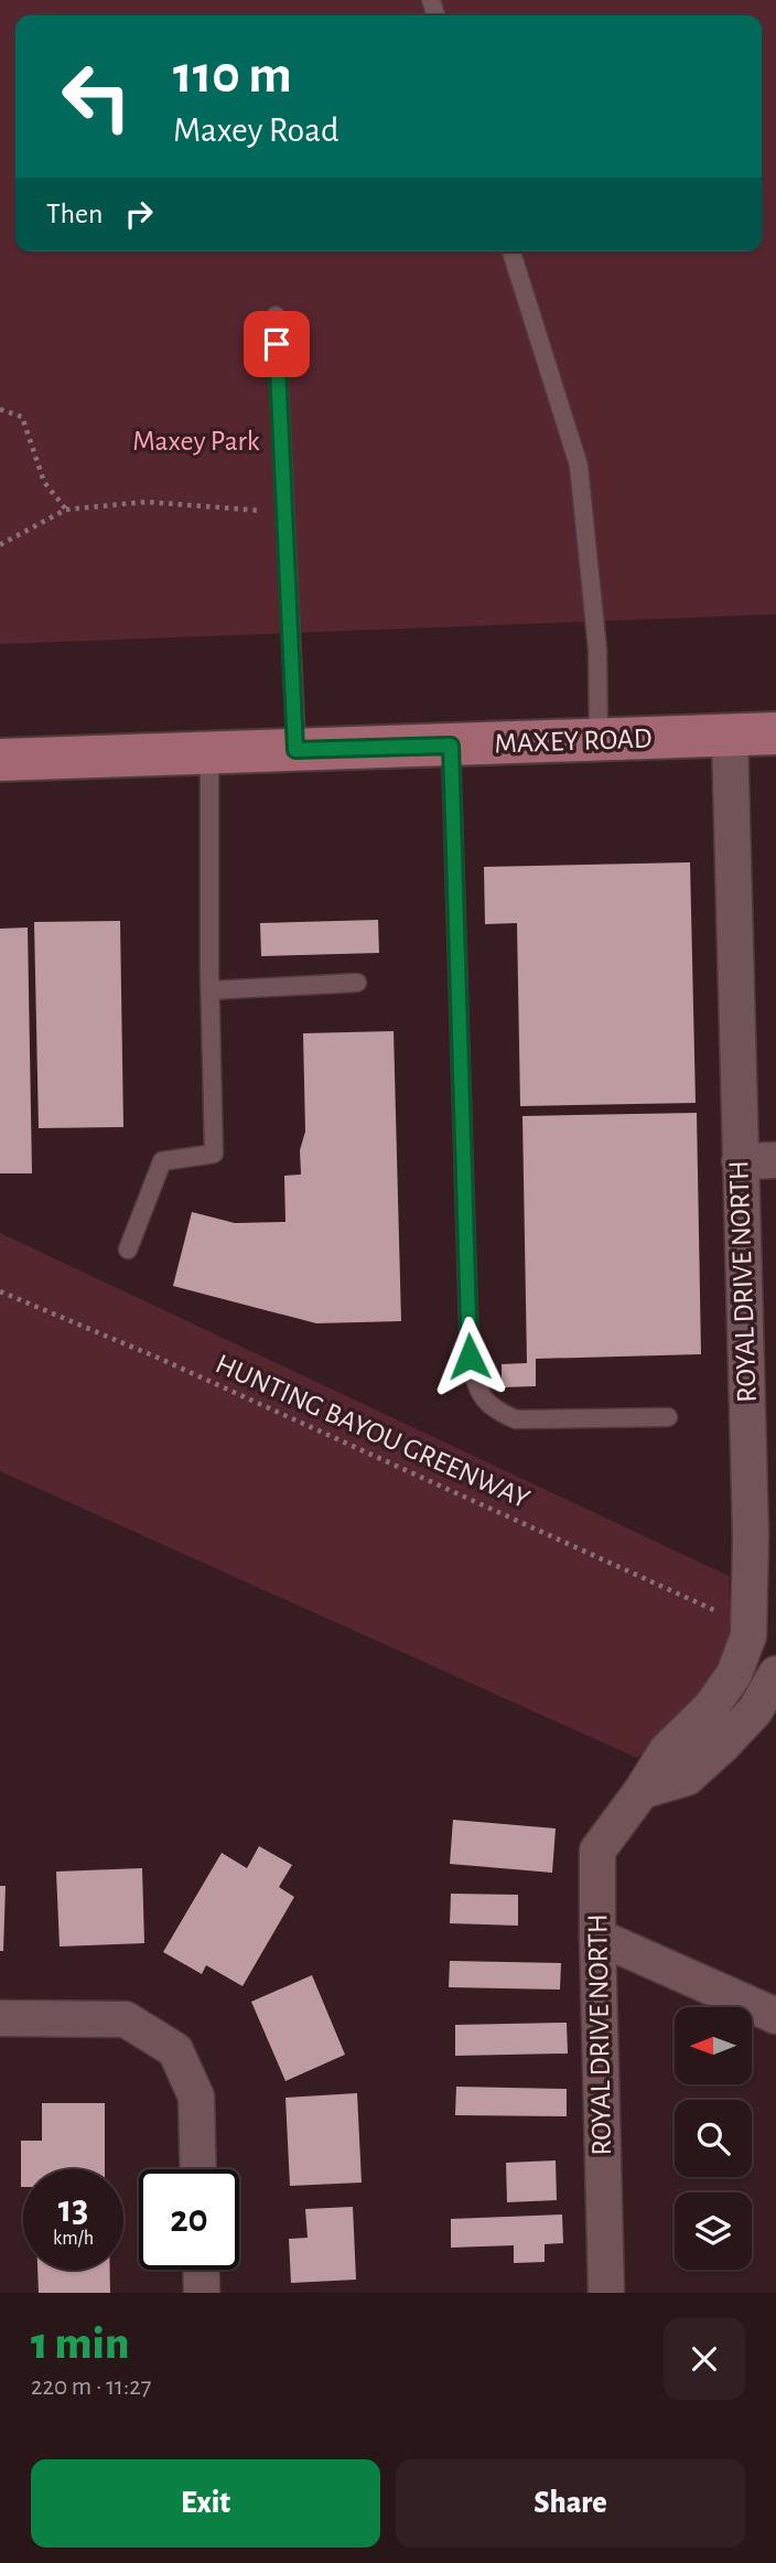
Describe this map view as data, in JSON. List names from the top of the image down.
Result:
{
  "streets": {
    "main road": ["MAXEY ROAD"],
    "street": ["ROYAL DRIVE NORTH"],
    "path": ["HUNTING BAYOU GREENWAY"]
  },
  "crossings": [
    ["MAXEY ROAD", "ROYAL DRIVE NORTH"]
  ],
  "parks": ["Maxey Park"],
  "north": "left",
  "page": {
    "turn": ["110 m", "Maxey Road"],
    "then": "Then",
    "speed": "13 km/h",
    "limit": "20",
    "heading": ["1 min", "220 m · 11:27"],
    "buttons": ["Exit", "Share"]
  }
}
